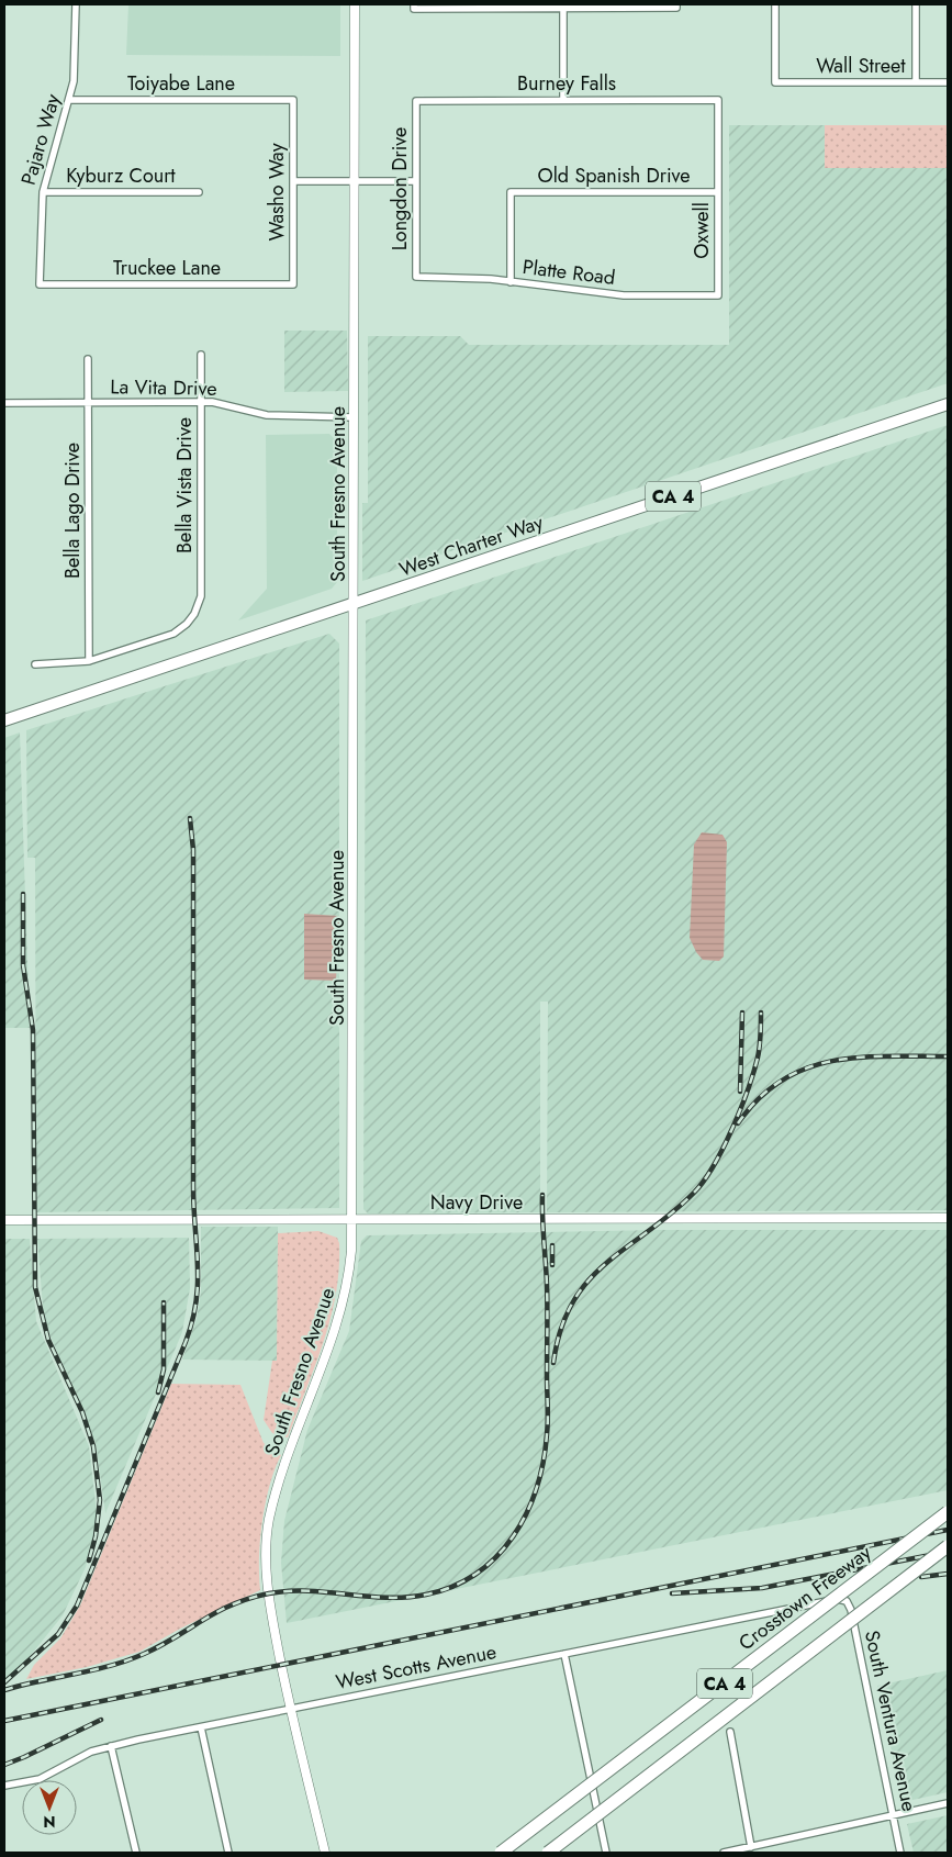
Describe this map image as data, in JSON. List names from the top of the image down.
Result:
{
  "streets": {
    "highway": ["CA 4", "West Charter Way", "Crosstown Freeway"],
    "street": [
      "Wall Street",
      "Toiyabe Lane",
      "Burney Falls",
      "Pajaro Way",
      "Kyburz Court",
      "Old Spanish Drive",
      "Longdon Drive",
      "Washo Way",
      "Oxwell",
      "Truckee Lane",
      "Platte Road",
      "La Vita Drive",
      "Bella Vista Drive",
      "South Fresno Avenue",
      "Bella Lago Drive",
      "Navy Drive",
      "West Scotts Avenue",
      "South Ventura Avenue"
    ]
  },
  "crossings": [
    ["Toiyabe Lane", "Pajaro Way"],
    ["Toiyabe Lane", "Washo Way"],
    ["Burney Falls", "Longdon Drive"],
    ["Burney Falls", "Oxwell"],
    ["Pajaro Way", "Kyburz Court"],
    ["Pajaro Way", "Truckee Lane"],
    ["Old Spanish Drive", "Oxwell"],
    ["Old Spanish Drive", "Platte Road"],
    ["Longdon Drive", "Platte Road"],
    ["Washo Way", "Truckee Lane"],
    ["Oxwell", "Platte Road"],
    ["La Vita Drive", "Bella Vista Drive"],
    ["La Vita Drive", "South Fresno Avenue"],
    ["La Vita Drive", "Bella Lago Drive"],
    ["Bella Vista Drive", "Bella Lago Drive"],
    ["South Fresno Avenue", "West Charter Way"],
    ["South Fresno Avenue", "Navy Drive"],
    ["South Fresno Avenue", "West Scotts Avenue"],
    ["West Scotts Avenue", "South Ventura Avenue"]
  ],
  "north": "bottom"
}
